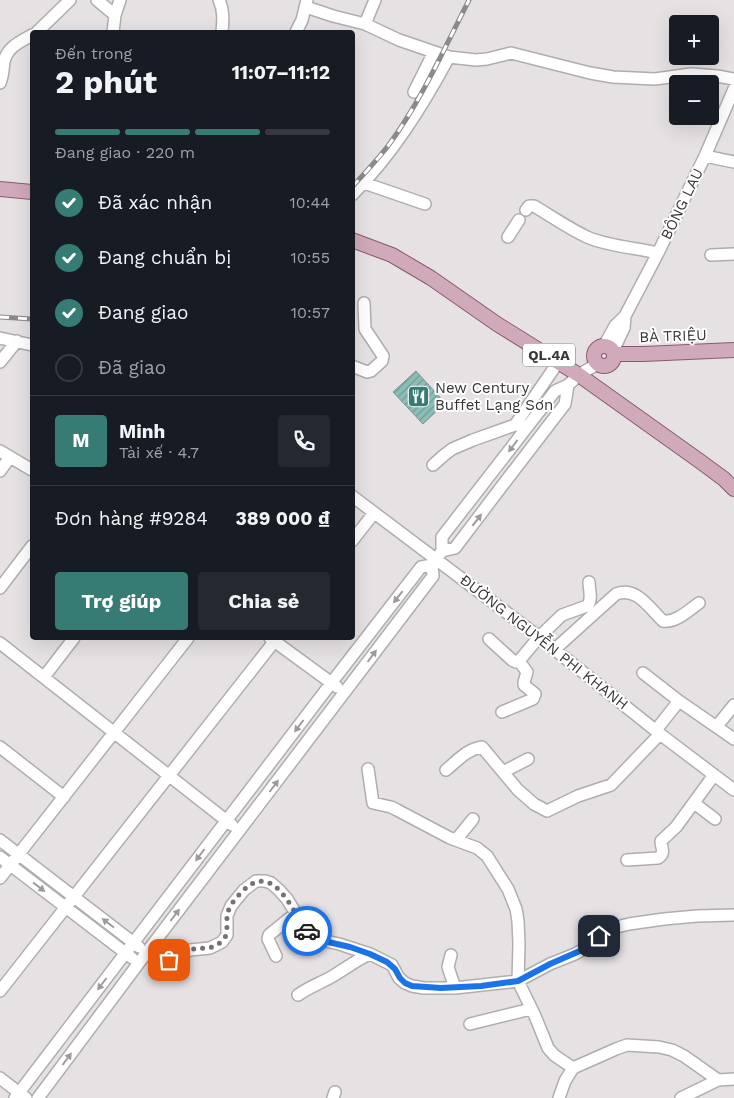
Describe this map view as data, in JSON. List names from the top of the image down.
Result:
{
  "streets": {
    "main road": ["BÀ TRIỆU", "QL.4A"],
    "street": ["BÔNG LAU", "ĐƯỜNG NGUYỄN PHI KHANH"]
  },
  "crossings": [
    ["BÔNG LAU", "BÀ TRIỆU"]
  ],
  "places": {
    "restaurant": ["New Century Buffet Lạng Sơn"]
  },
  "page": {
    "map_buttons": ["+", "−"],
    "heading": ["2 phút", "Đến trong", "11:07–11:12"],
    "panel": [
      "Minh",
      "Tài xế · 4.7",
      "Đơn hàng #9284",
      "389 000 ₫"
    ],
    "bar": "Đang giao · 220 m",
    "list": [
      ["Đã xác nhận", "10:44"],
      ["Đang chuẩn bị", "10:55"],
      ["Đang giao", "10:57"],
      "Đã giao"
    ],
    "round": "M",
    "buttons": ["Trợ giúp", "Chia sẻ"]
  }
}
